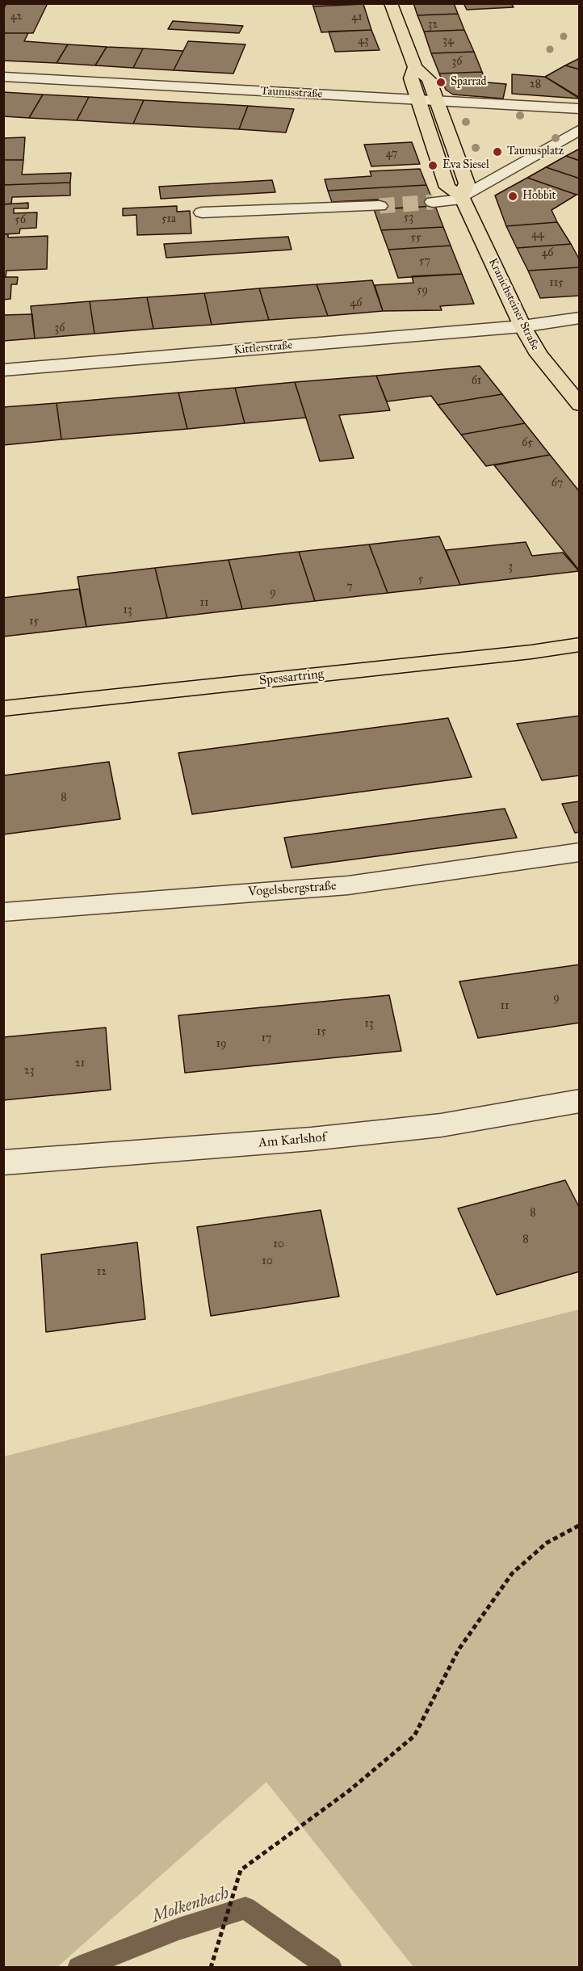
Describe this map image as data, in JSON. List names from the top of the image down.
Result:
{
  "streets": {
    "main road": ["Kranichsteiner Straße", "Spessartring"],
    "street": [
      "Taunusstraße",
      "Kittlerstraße",
      "Vogelsbergstraße",
      "Am Karlshof"
    ]
  },
  "crossings": [
    ["Taunusstraße", "Kranichsteiner Straße"],
    ["Kranichsteiner Straße", "Kittlerstraße"]
  ],
  "water": ["Molkenbach"],
  "places": [
    "Sparrad",
    "Taunusplatz",
    "Eva Siesel",
    "Hobbit"
  ],
  "house_numbers": [
    "42",
    "41",
    "32",
    "43",
    "34",
    "36",
    "28",
    "47",
    "53",
    "51a",
    "56",
    "44",
    "55",
    "46",
    "57",
    "115",
    "59",
    "46",
    "36",
    "61",
    "65",
    "67",
    "3",
    "5",
    "7",
    "9",
    "11",
    "13",
    "15",
    "8",
    "9",
    "11",
    "13",
    "15",
    "17",
    "19",
    "21",
    "23",
    "8",
    "8",
    "10",
    "10",
    "12"
  ]
}
